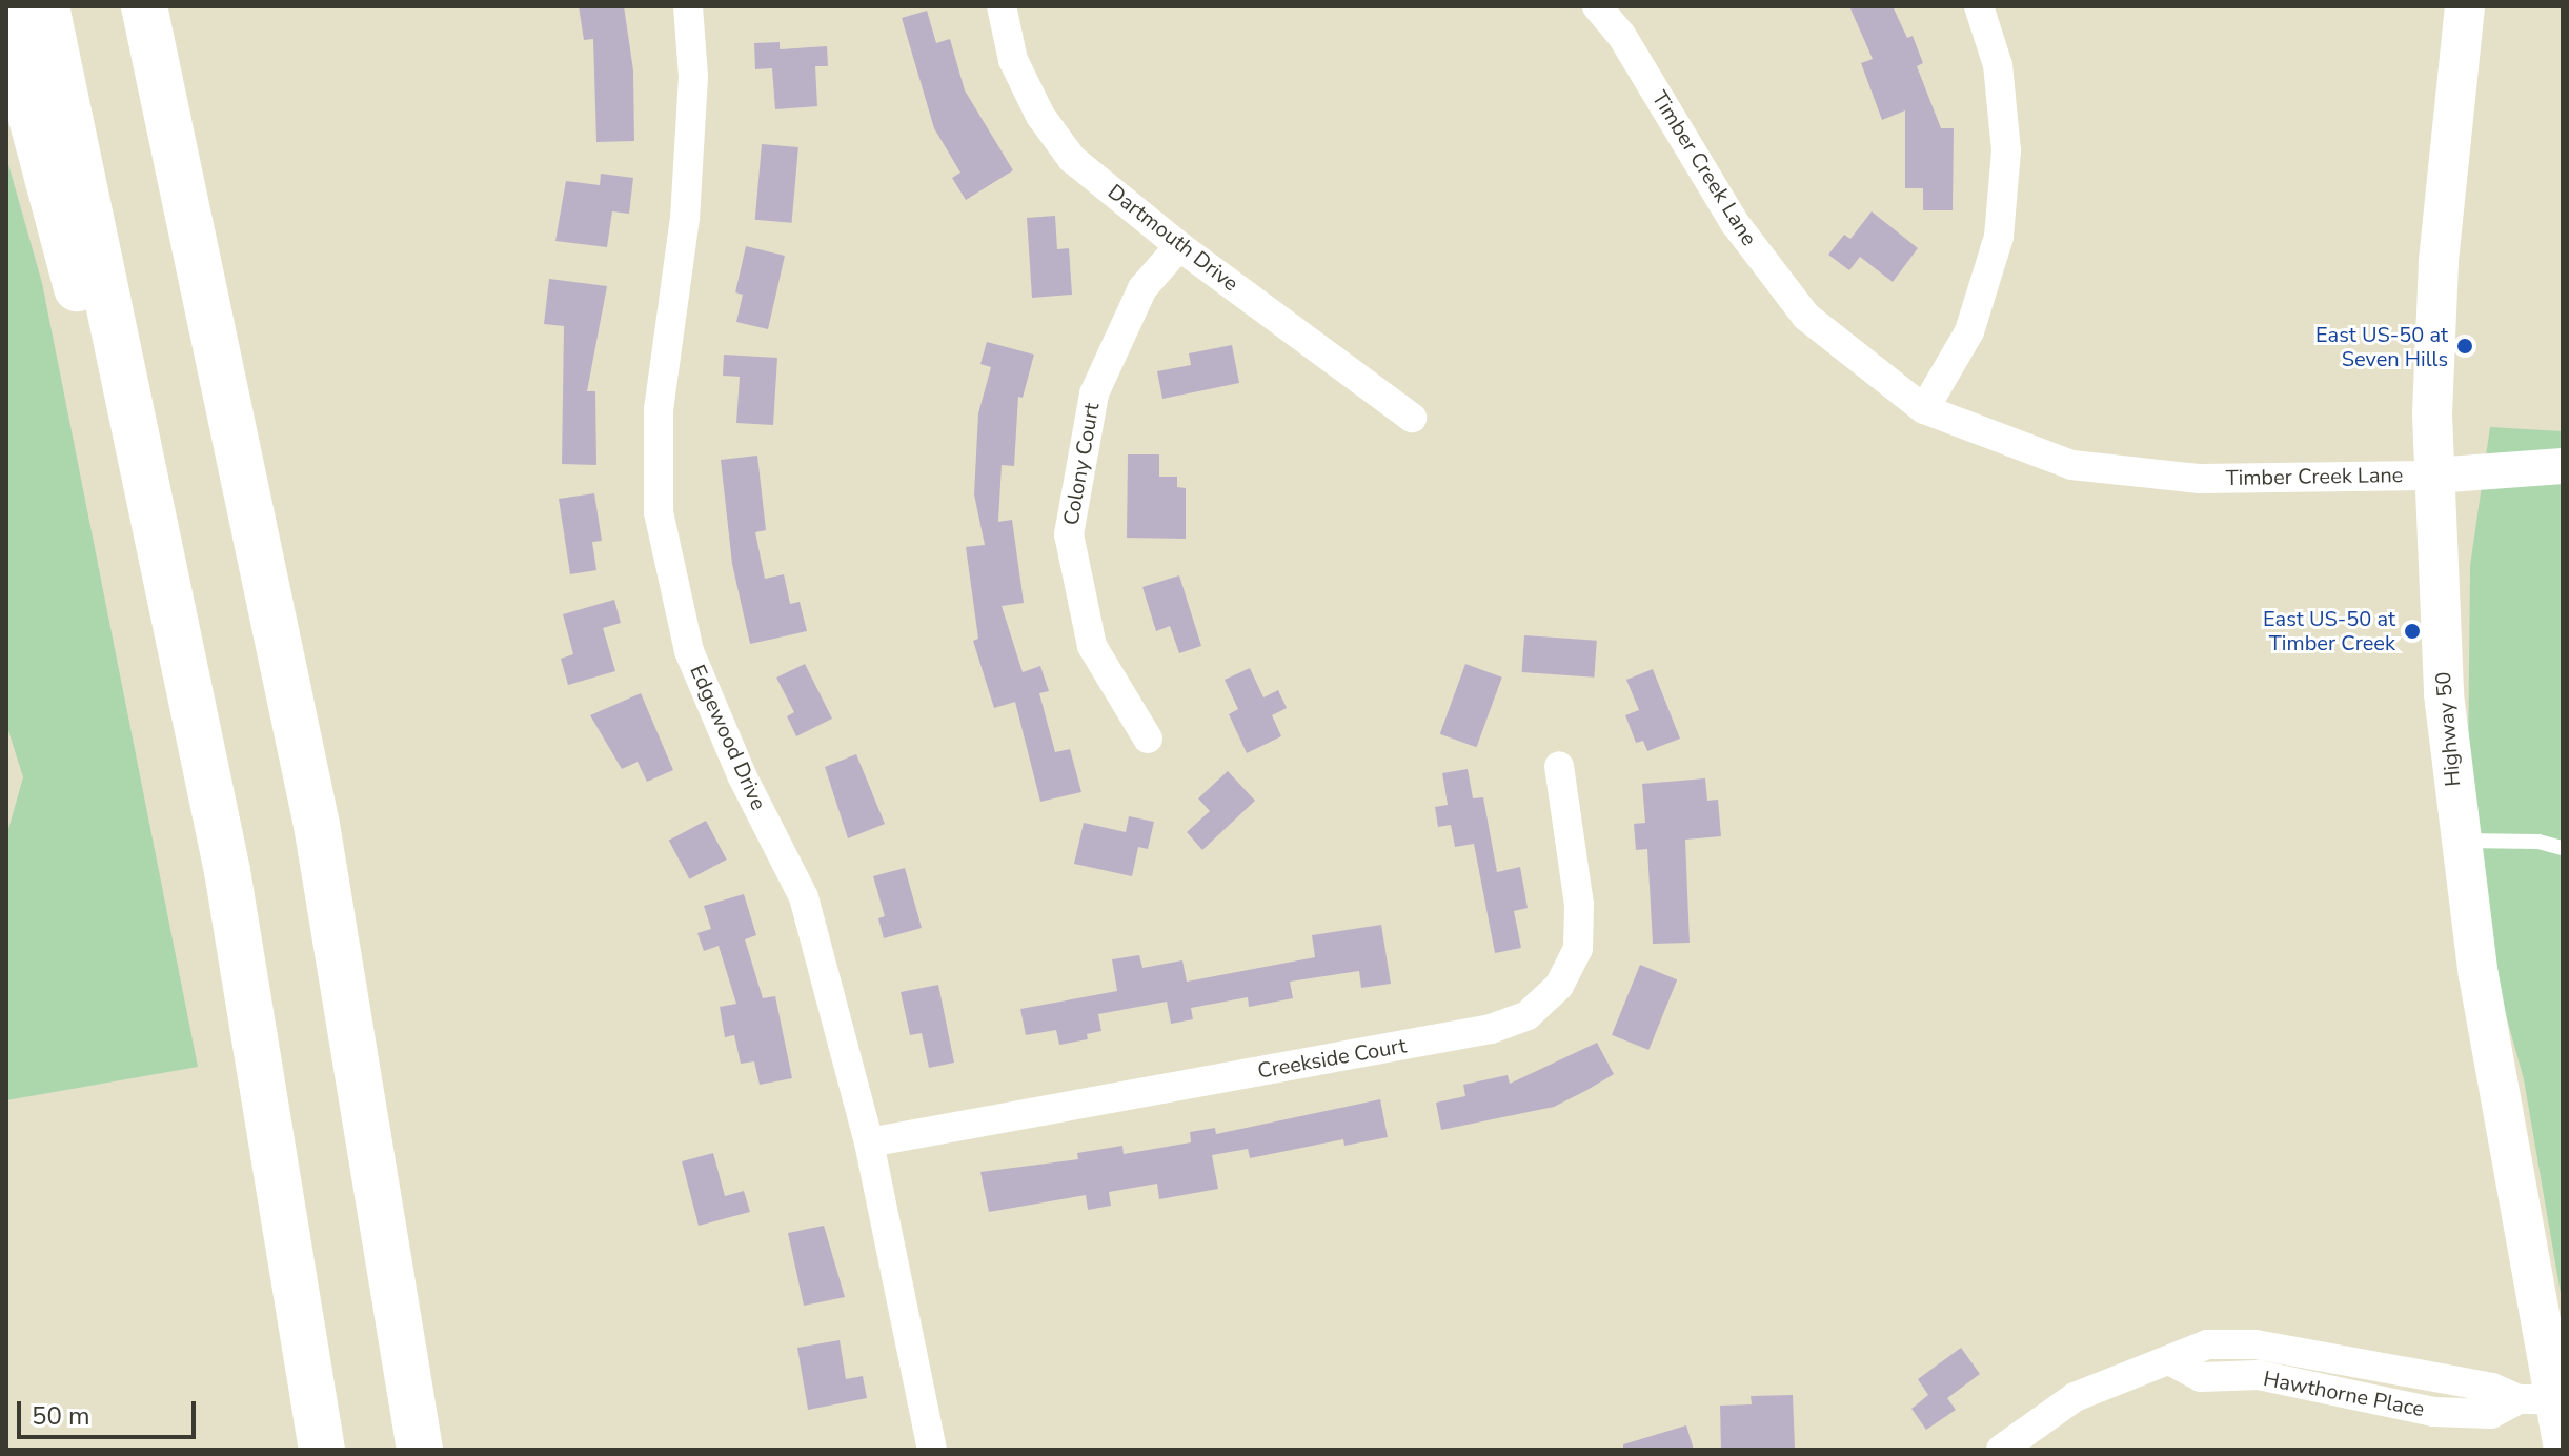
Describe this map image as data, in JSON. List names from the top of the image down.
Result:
{
  "streets": {
    "main road": ["Highway 50"],
    "street": [
      "Timber Creek Lane",
      "Dartmouth Drive",
      "Colony Court",
      "Edgewood Drive",
      "Creekside Court",
      "Hawthorne Place"
    ]
  },
  "crossings": [
    ["Timber Creek Lane", "Highway 50"],
    ["Dartmouth Drive", "Colony Court"],
    ["Highway 50", "Hawthorne Place"],
    ["Edgewood Drive", "Creekside Court"]
  ],
  "places": ["East US-50 at Seven Hills", "East US-50 at Timber Creek"],
  "scale_bar": "50 m"
}
